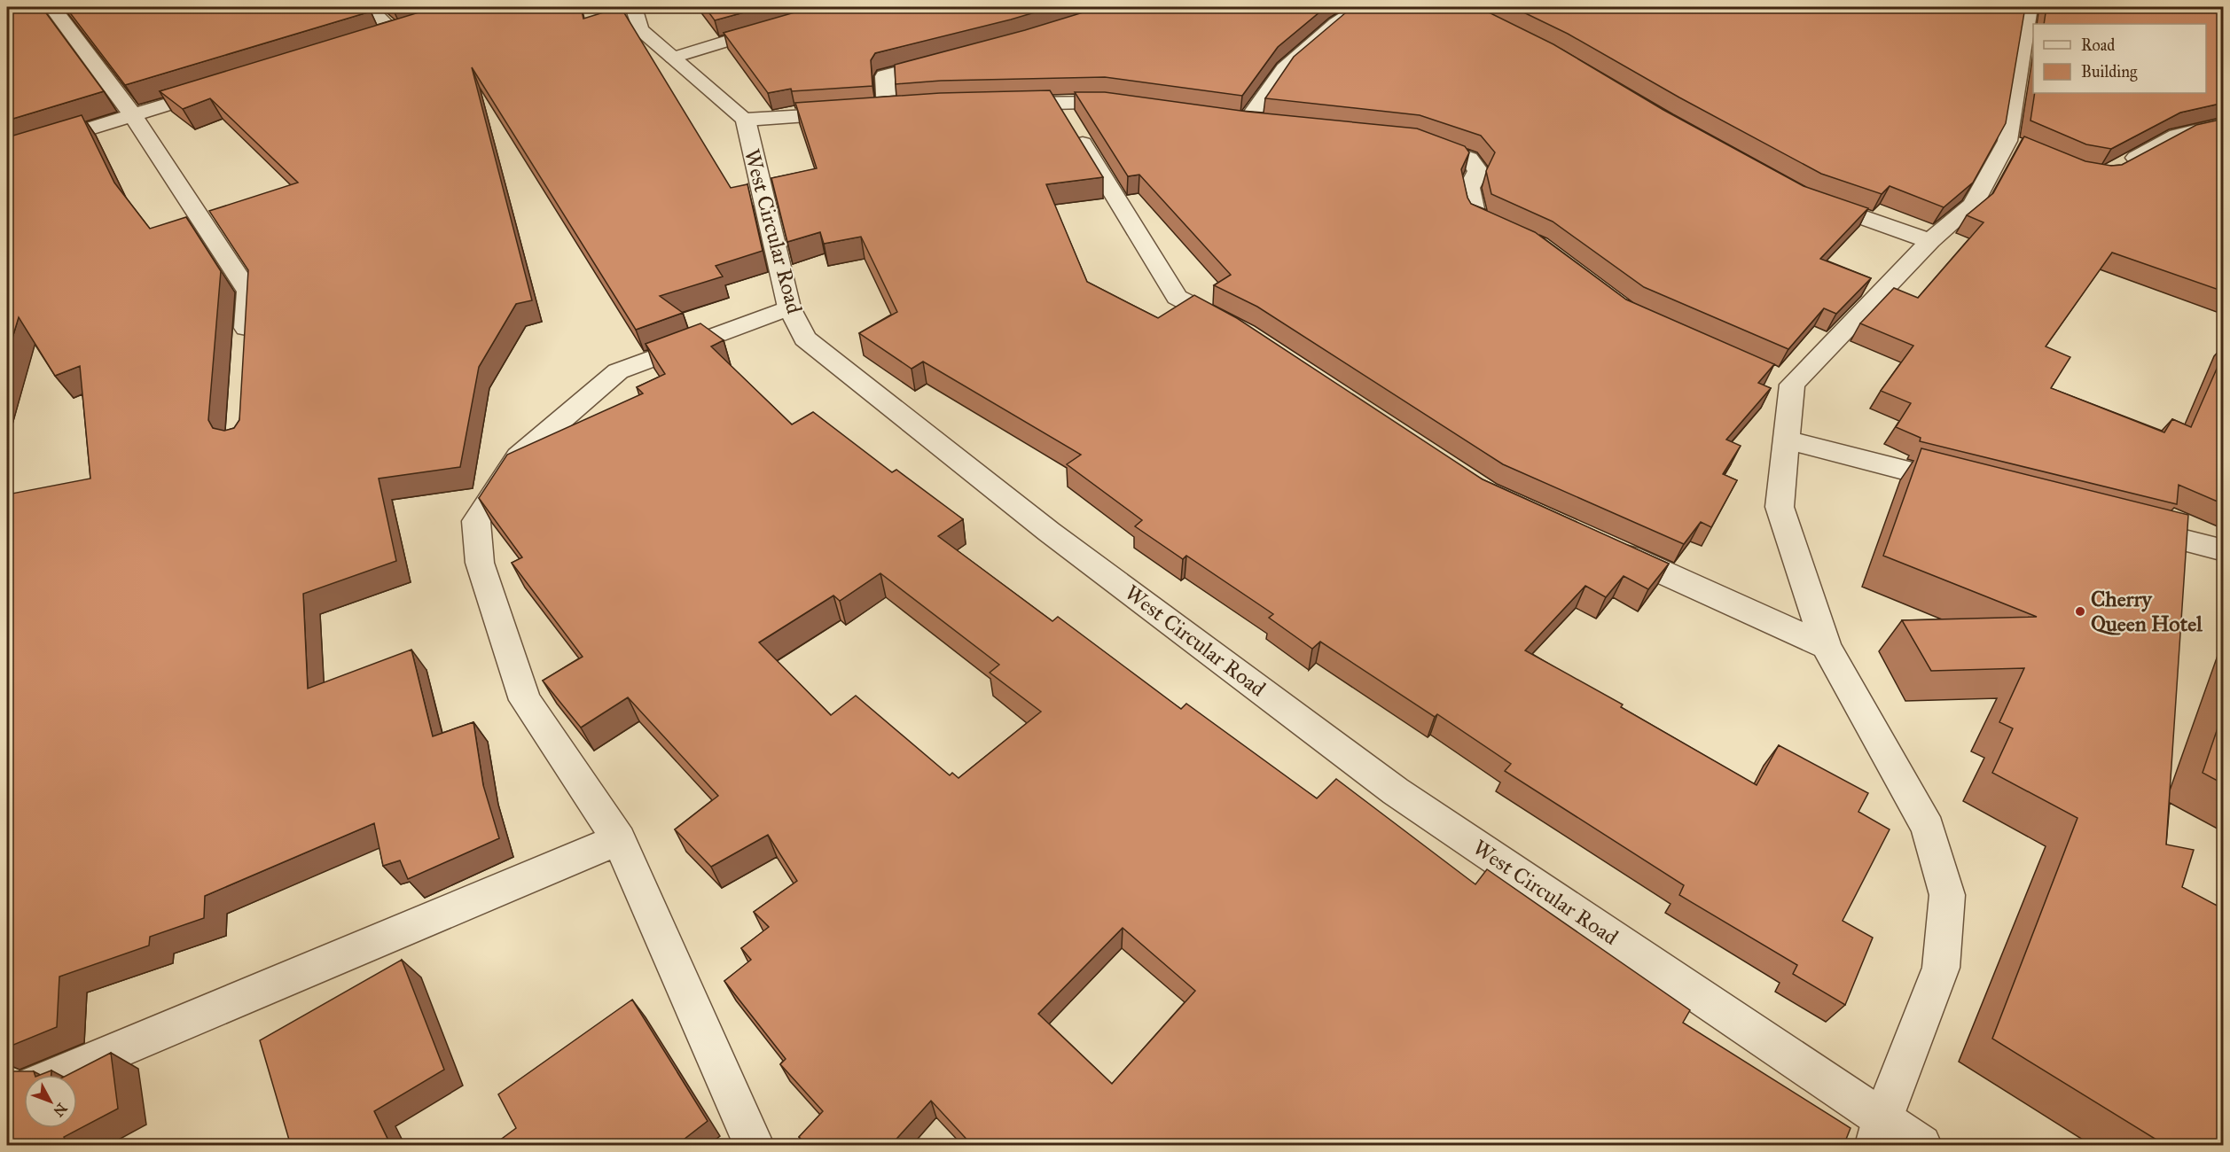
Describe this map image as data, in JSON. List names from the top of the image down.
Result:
{
  "streets": {
    "street": ["West Circular Road"]
  },
  "places": ["Cherry Queen Hotel"],
  "legend": ["Road", "Building"],
  "north": "bottom right"
}
